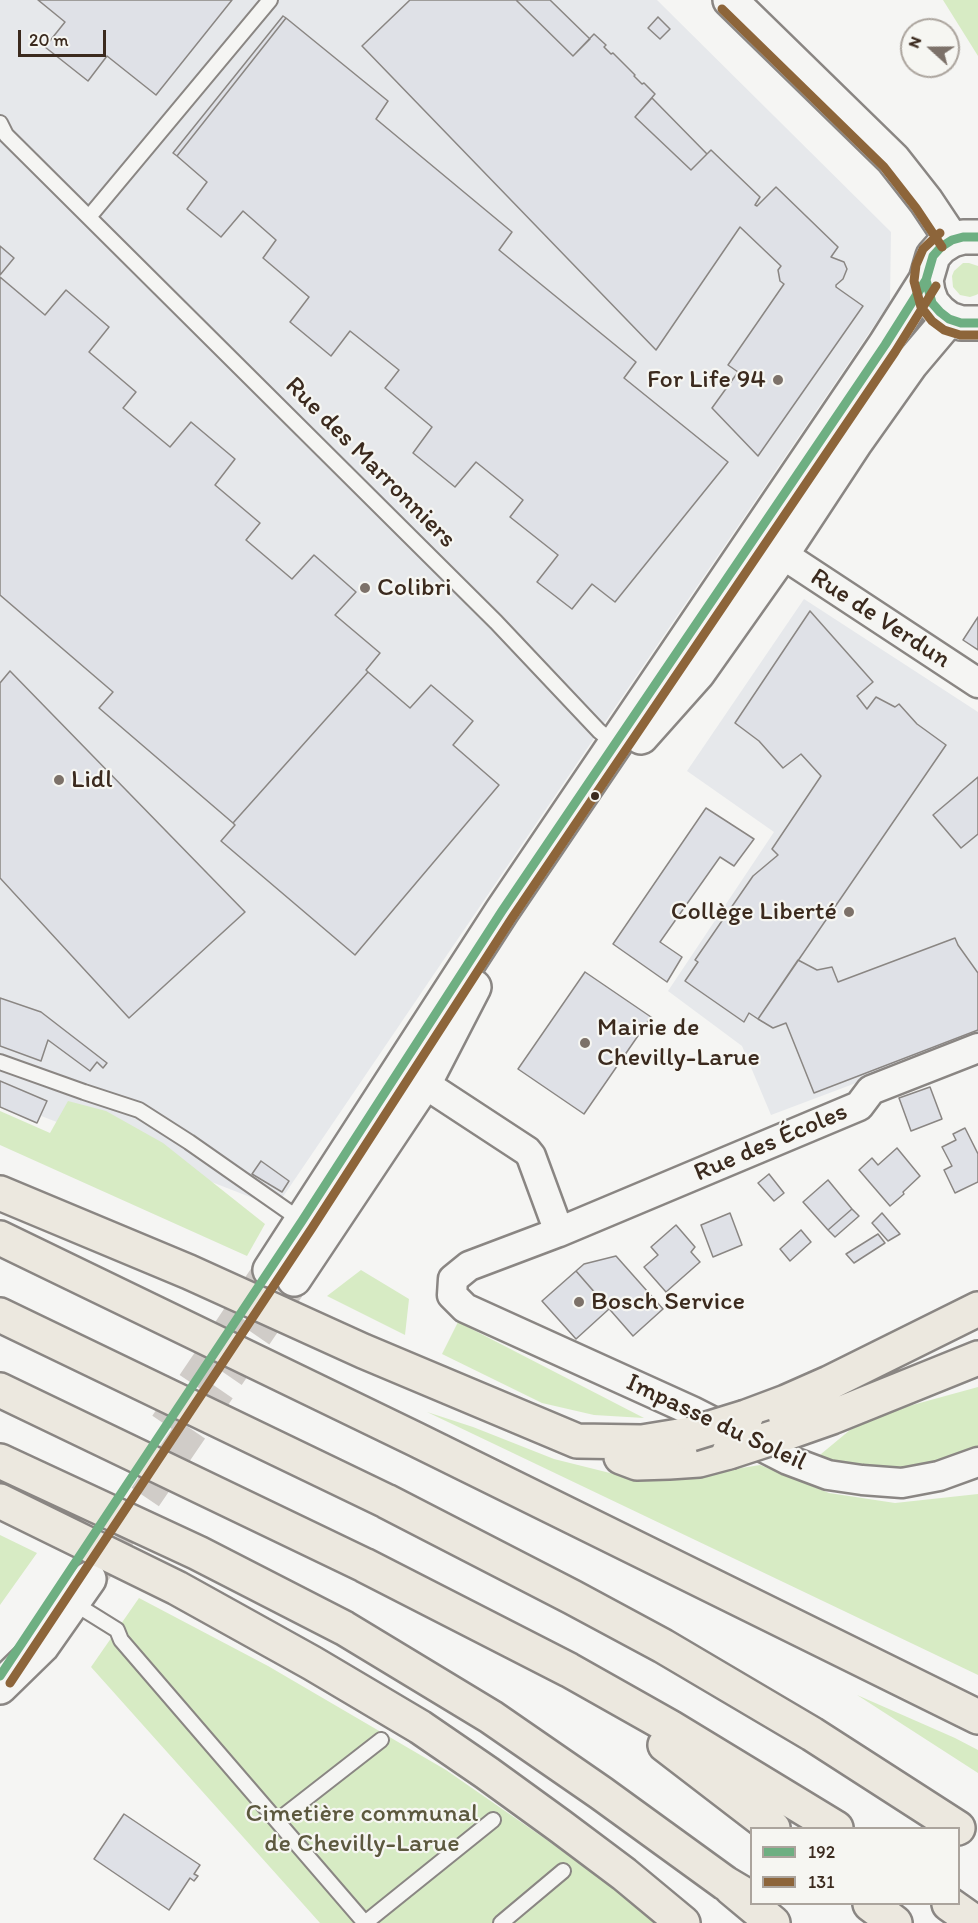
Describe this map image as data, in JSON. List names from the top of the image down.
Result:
{
  "streets": {
    "street": ["Rue de Verdun", "Rue des Écoles", "Impasse du Soleil"],
    "lane": ["Rue des Marronniers"]
  },
  "crossings": [
    ["Rue des Écoles", "Impasse du Soleil"]
  ],
  "parks": ["Cimetière communal de Chevilly-Larue"],
  "places": [
    "For Life 94",
    "Colibri",
    "Lidl",
    "Collège Liberté",
    "Mairie de Chevilly-Larue",
    "Bosch Service"
  ],
  "lines": ["transit line 131", "transit line 192"],
  "legend": ["192", "131"],
  "scale_bar": "20 m",
  "north": "left"
}
